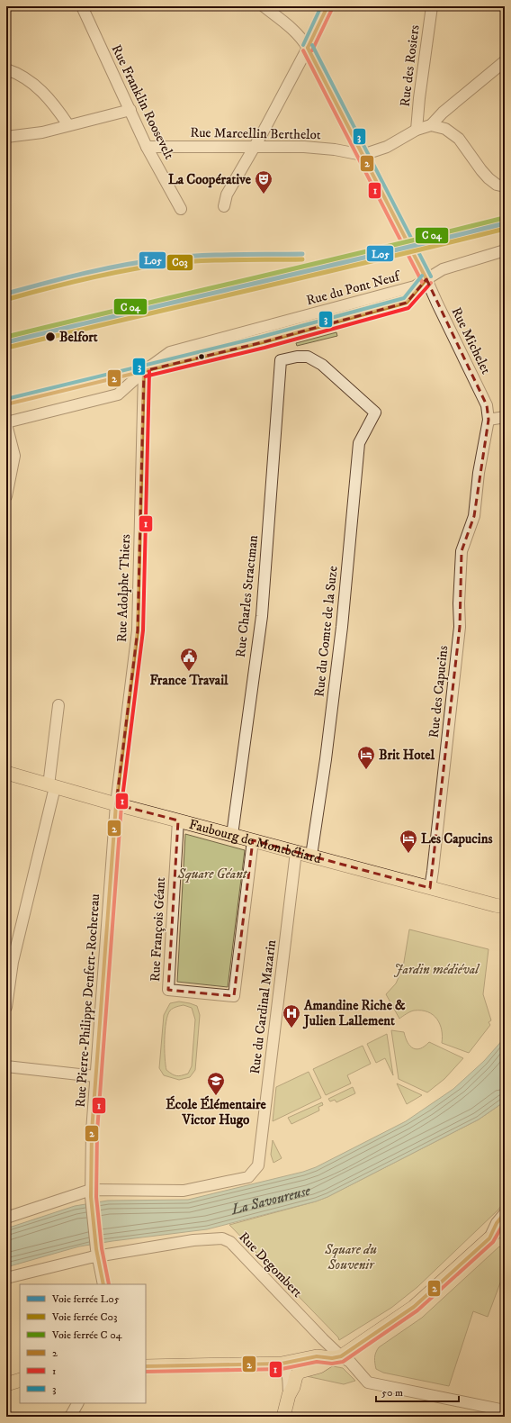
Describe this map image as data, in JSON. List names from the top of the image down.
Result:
{
  "streets": {
    "main road": ["Faubourg de Montbéliard"],
    "street": [
      "Rue des Rosiers",
      "Rue Franklin Roosevelt",
      "Rue Marcellin Berthelot",
      "Rue du Pont Neuf",
      "Rue Michelet",
      "Rue Adolphe Thiers",
      "Rue Charles Stractman",
      "Rue du Comte de la Suze",
      "Rue des Capucins",
      "Rue François Géant",
      "Rue Pierre-Philippe Denfert-Rochereau",
      "Rue du Cardinal Mazarin",
      "Rue Degombert"
    ]
  },
  "crossings": [
    ["Rue Franklin Roosevelt", "Rue Marcellin Berthelot"],
    ["Rue Marcellin Berthelot", "Rue Michelet"],
    ["Rue du Pont Neuf", "Rue Michelet"],
    ["Rue du Pont Neuf", "Rue Adolphe Thiers"],
    ["Rue Michelet", "Rue des Capucins"],
    ["Rue Adolphe Thiers", "Faubourg de Montbéliard"],
    ["Rue Adolphe Thiers", "Rue Pierre-Philippe Denfert-Rochereau"],
    ["Rue Charles Stractman", "Rue du Comte de la Suze"],
    ["Rue Charles Stractman", "Faubourg de Montbéliard"],
    ["Rue du Comte de la Suze", "Faubourg de Montbéliard"],
    ["Rue des Capucins", "Faubourg de Montbéliard"],
    ["Faubourg de Montbéliard", "Rue François Géant"],
    ["Faubourg de Montbéliard", "Rue Pierre-Philippe Denfert-Rochereau"],
    ["Faubourg de Montbéliard", "Rue du Cardinal Mazarin"],
    ["Rue Pierre-Philippe Denfert-Rochereau", "Rue du Cardinal Mazarin"],
    ["Rue Pierre-Philippe Denfert-Rochereau", "Rue Degombert"]
  ],
  "water": ["La Savoureuse"],
  "parks": ["Square Géant", "Jardin médiéval", "Square du Souvenir"],
  "places": {
    "theatre": ["La Coopérative"],
    "other": ["Belfort"],
    "public building": ["France Travail"],
    "hotel": ["Brit Hotel", "Les Capucins"],
    "hospital": ["Amandine Riche & Julien Lallement"],
    "school or university": ["École Élémentaire Victor Hugo"]
  },
  "lines": [
    "transit line 2",
    "transit line 3",
    "transit line 1",
    "rail line L05",
    "rail line C03"
  ],
  "legend": [
    "Voie ferrée L05",
    "Voie ferrée C03",
    "Voie ferrée C 04",
    "2",
    "1",
    "3"
  ],
  "scale_bar": "50 m"
}
